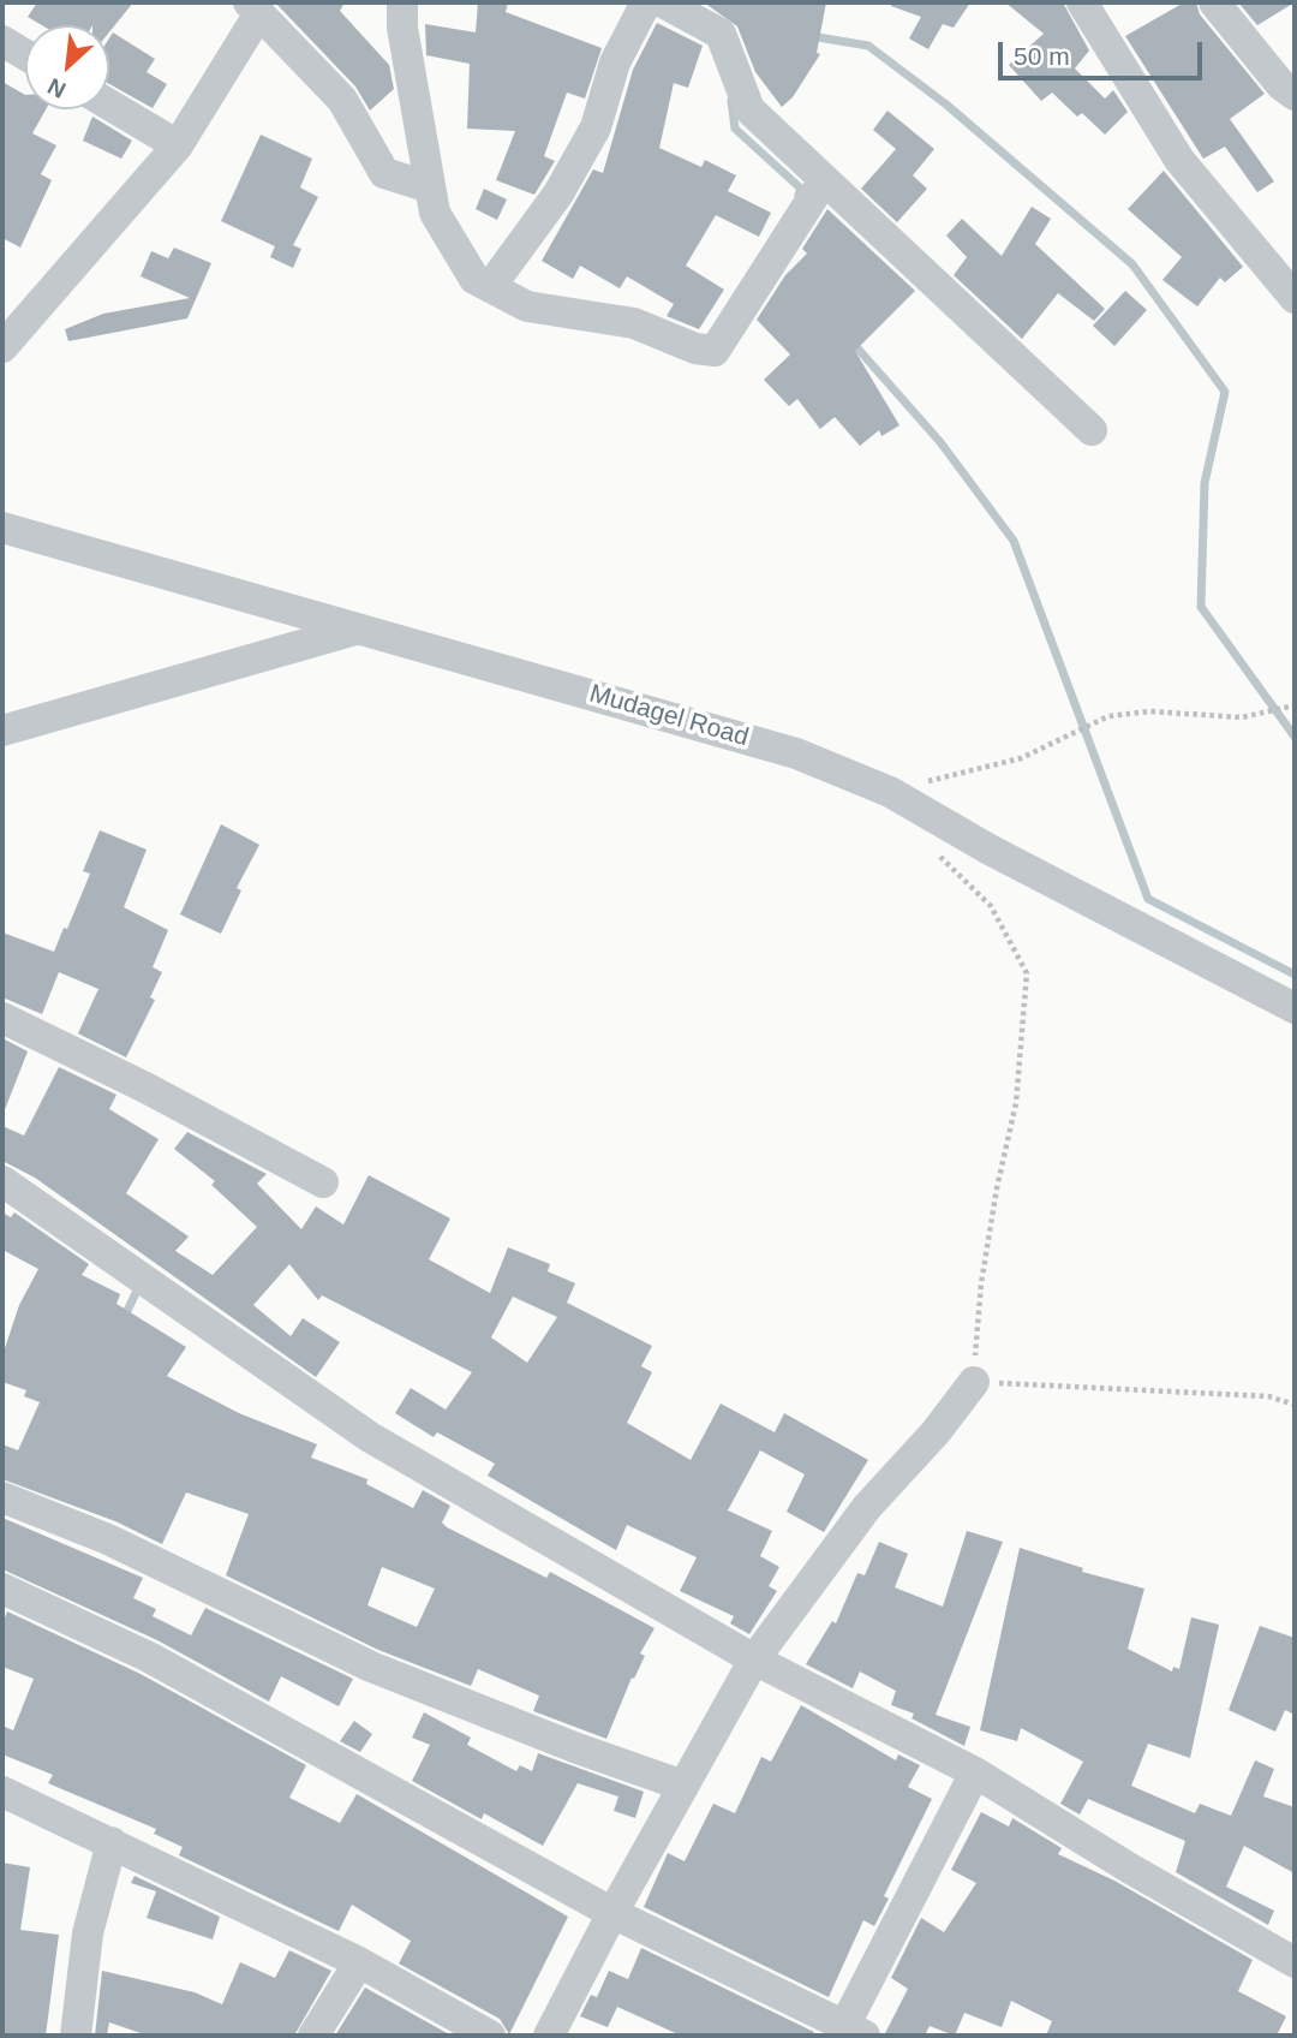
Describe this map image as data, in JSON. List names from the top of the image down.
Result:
{
  "streets": {
    "street": ["Mudagel Road"]
  },
  "scale_bar": "50 m",
  "north": "bottom left"
}
